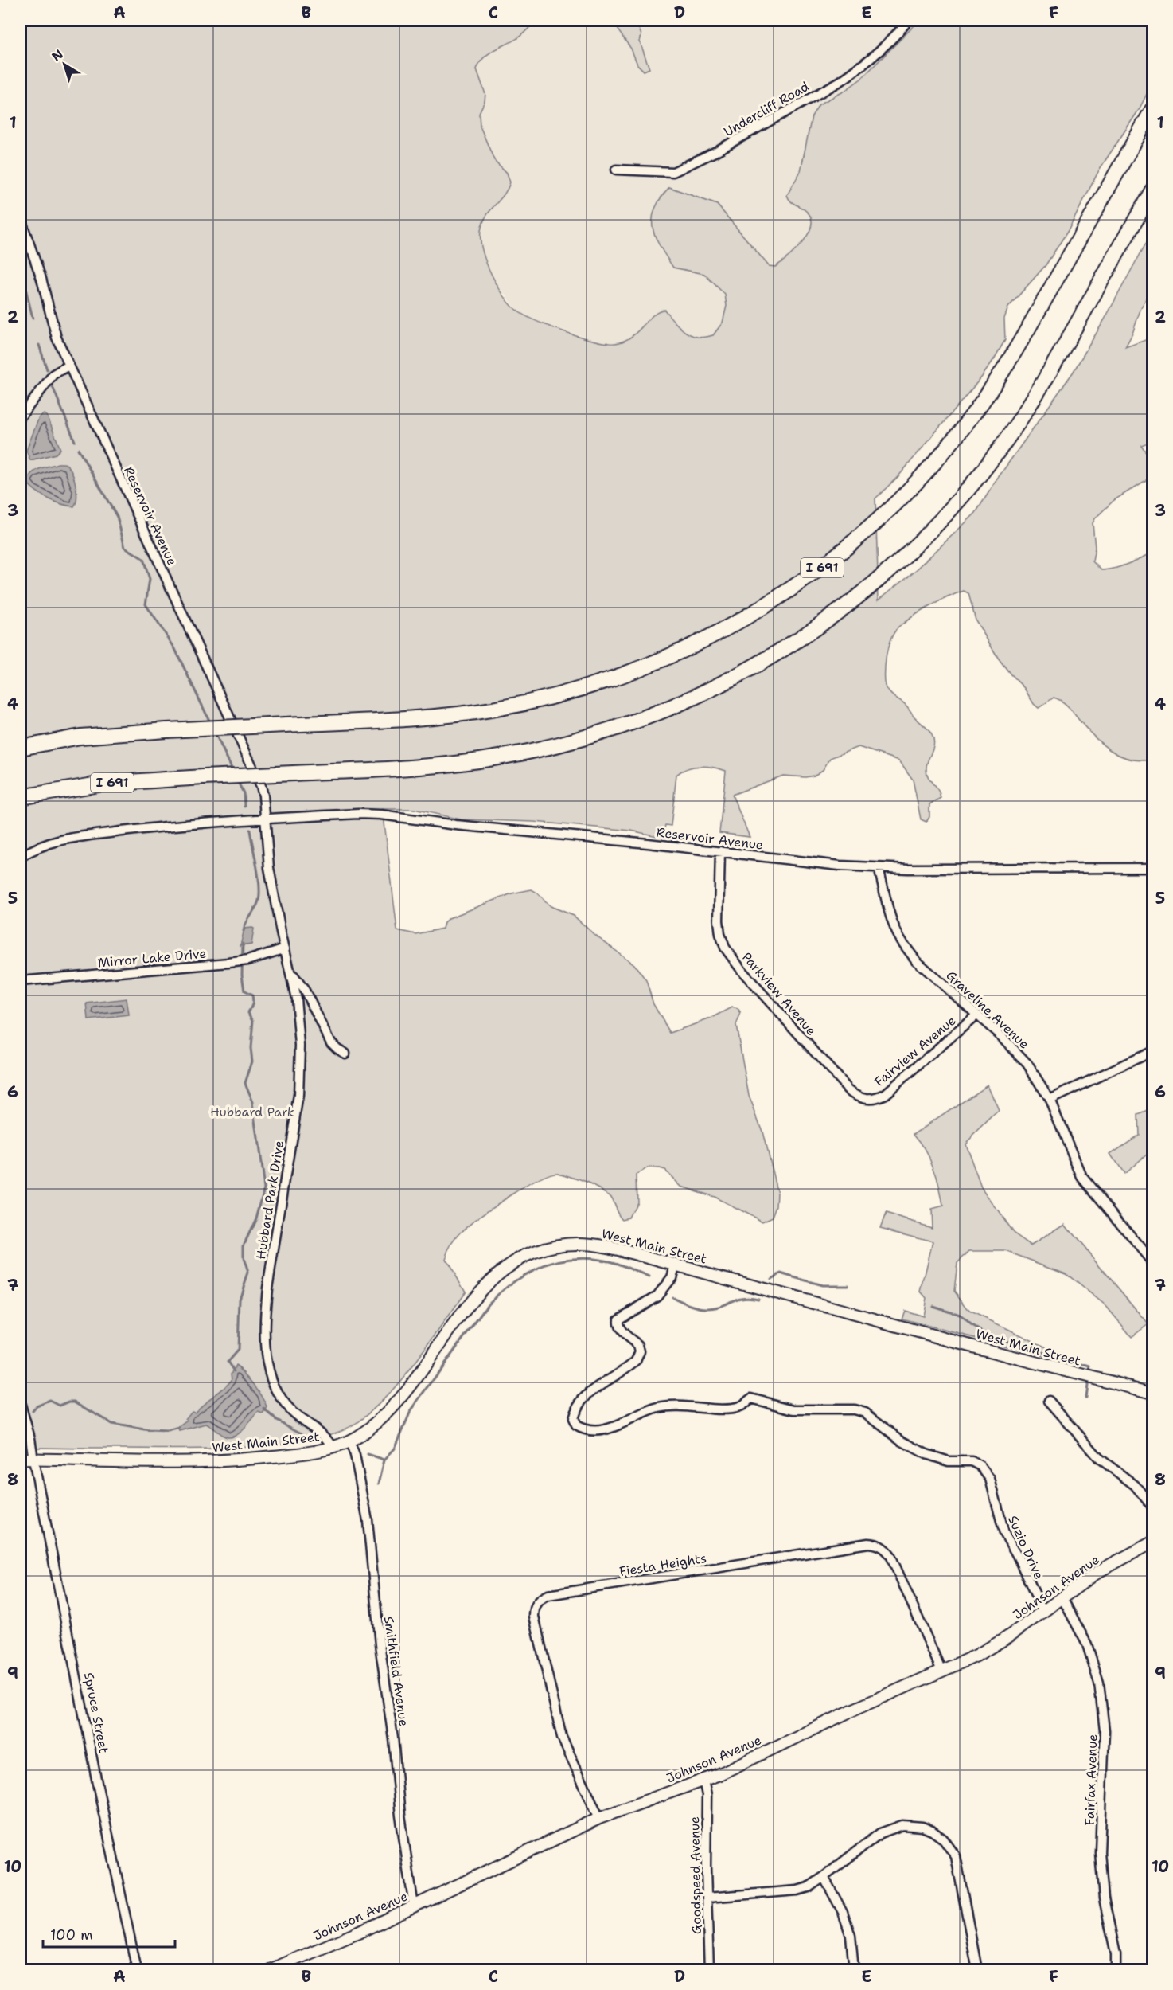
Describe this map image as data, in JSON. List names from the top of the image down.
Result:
{
  "streets": {
    "highway": ["I 691"],
    "main road": ["West Main Street", "Johnson Avenue"],
    "street": [
      "Undercliff Road",
      "Reservoir Avenue",
      "Mirror Lake Drive",
      "Parkview Avenue",
      "Graveline Avenue",
      "Fairview Avenue",
      "Hubbard Park Drive",
      "Suzio Drive",
      "Fiesta Heights",
      "Smithfield Avenue",
      "Spruce Street",
      "Fairfax Avenue",
      "Goodspeed Avenue"
    ]
  },
  "crossings": [
    ["Reservoir Avenue", "Parkview Avenue"],
    ["Reservoir Avenue", "Graveline Avenue"],
    ["Reservoir Avenue", "Hubbard Park Drive"],
    ["Mirror Lake Drive", "Hubbard Park Drive"],
    ["Parkview Avenue", "Fairview Avenue"],
    ["Graveline Avenue", "Fairview Avenue"],
    ["Hubbard Park Drive", "West Main Street"],
    ["West Main Street", "Suzio Drive"],
    ["West Main Street", "Smithfield Avenue"],
    ["West Main Street", "Spruce Street"],
    ["Suzio Drive", "Johnson Avenue"],
    ["Fiesta Heights", "Johnson Avenue"],
    ["Johnson Avenue", "Smithfield Avenue"],
    ["Johnson Avenue", "Fairfax Avenue"],
    ["Johnson Avenue", "Goodspeed Avenue"]
  ],
  "parks": ["Hubbard Park"],
  "scale_bar": "100 m",
  "north": "top left",
  "grid": {
    "columns": [
      "A",
      "B",
      "C",
      "D",
      "E",
      "F"
    ],
    "rows": [
      "1",
      "2",
      "3",
      "4",
      "5",
      "6",
      "7",
      "8",
      "9",
      "10"
    ]
  }
}
